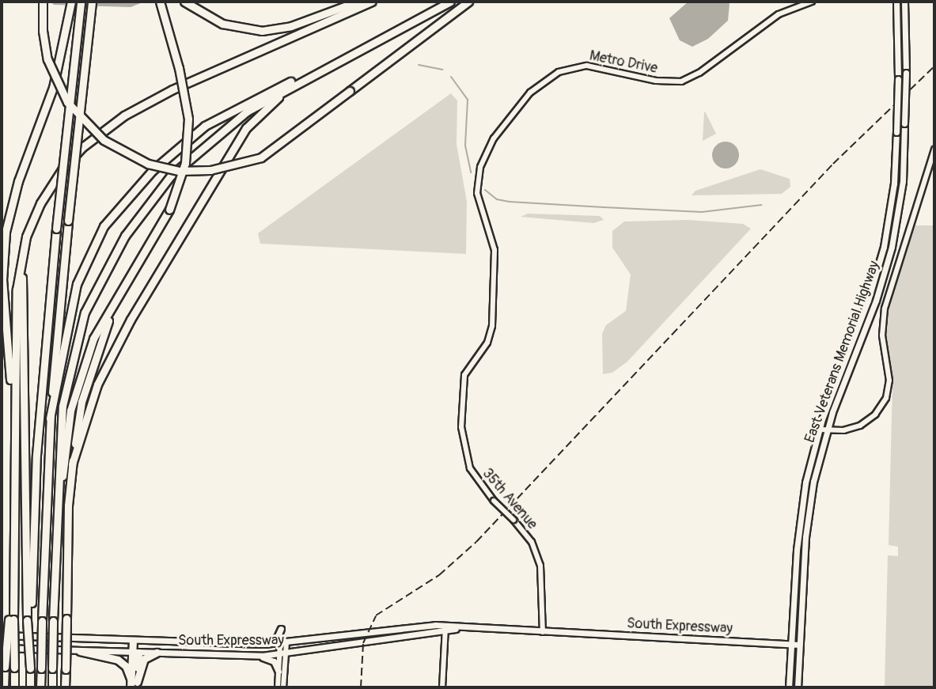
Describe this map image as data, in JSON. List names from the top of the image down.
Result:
{
  "streets": {
    "main road": ["East Veterans Memorial Highway", "South Expressway"],
    "street": ["Metro Drive", "35th Avenue"]
  },
  "crossings": [
    ["Metro Drive", "35th Avenue"],
    ["East Veterans Memorial Highway", "South Expressway"],
    ["35th Avenue", "South Expressway"]
  ]
}
